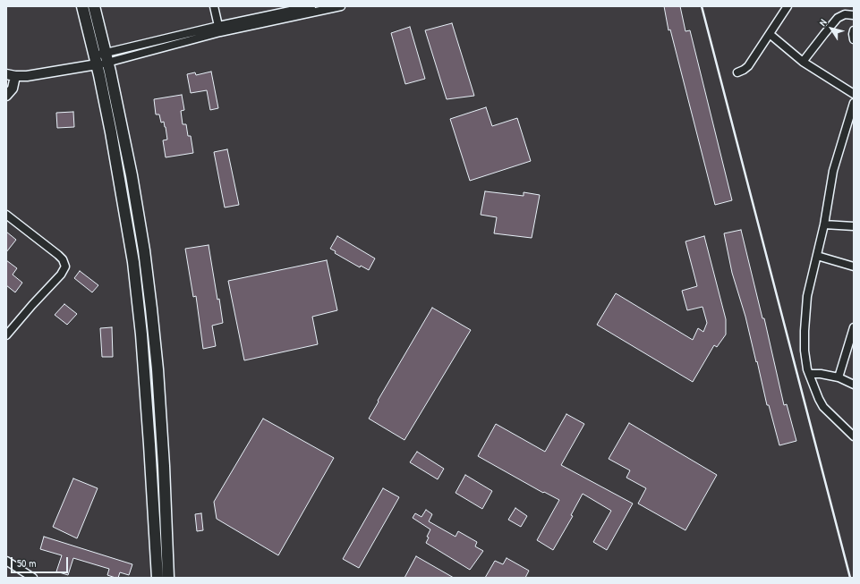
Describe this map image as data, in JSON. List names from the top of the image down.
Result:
{
  "scale_bar": "50 m",
  "north": "top left"
}
